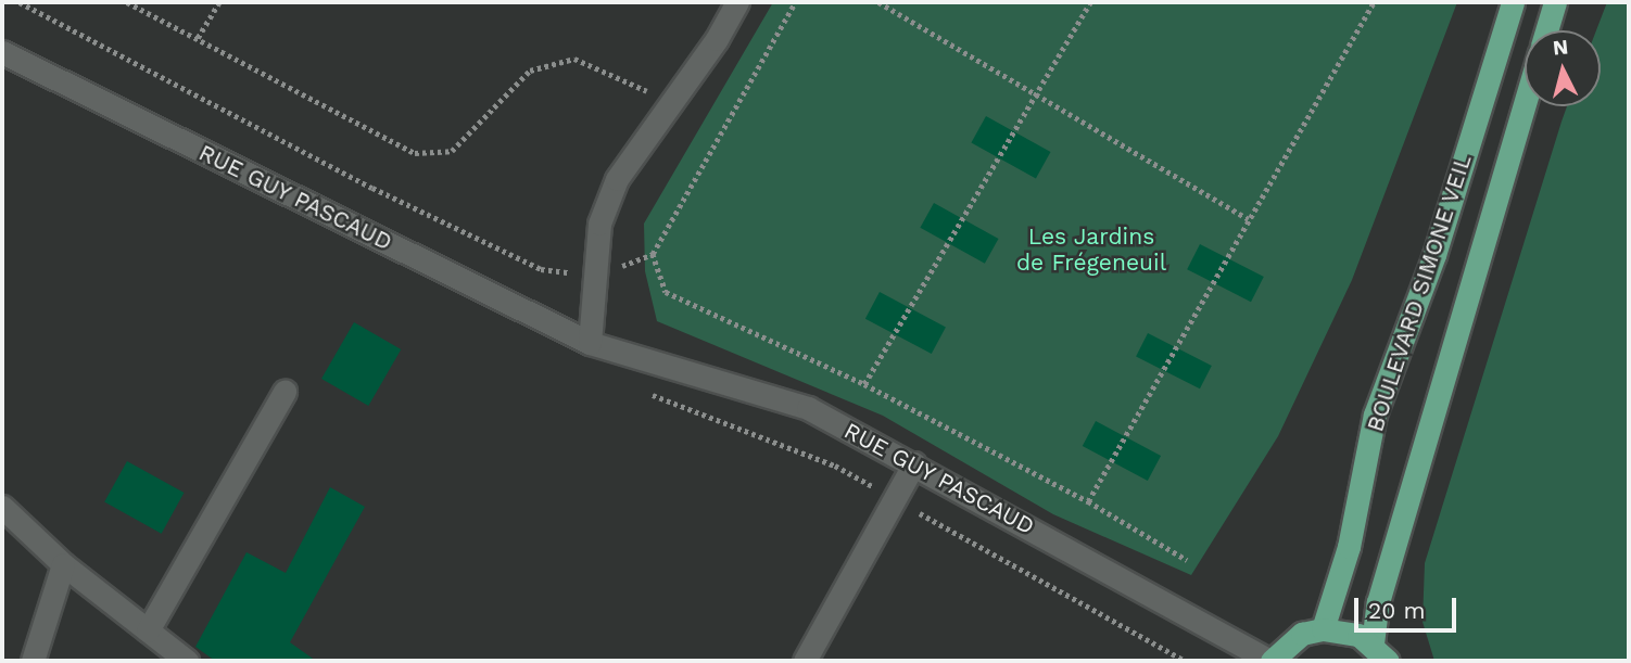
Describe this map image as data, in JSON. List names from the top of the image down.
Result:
{
  "streets": {
    "main road": ["BOULEVARD SIMONE VEIL"],
    "street": ["RUE GUY PASCAUD"]
  },
  "parks": ["Les Jardins de Frégeneuil"],
  "scale_bar": "20 m",
  "north": "top"
}
